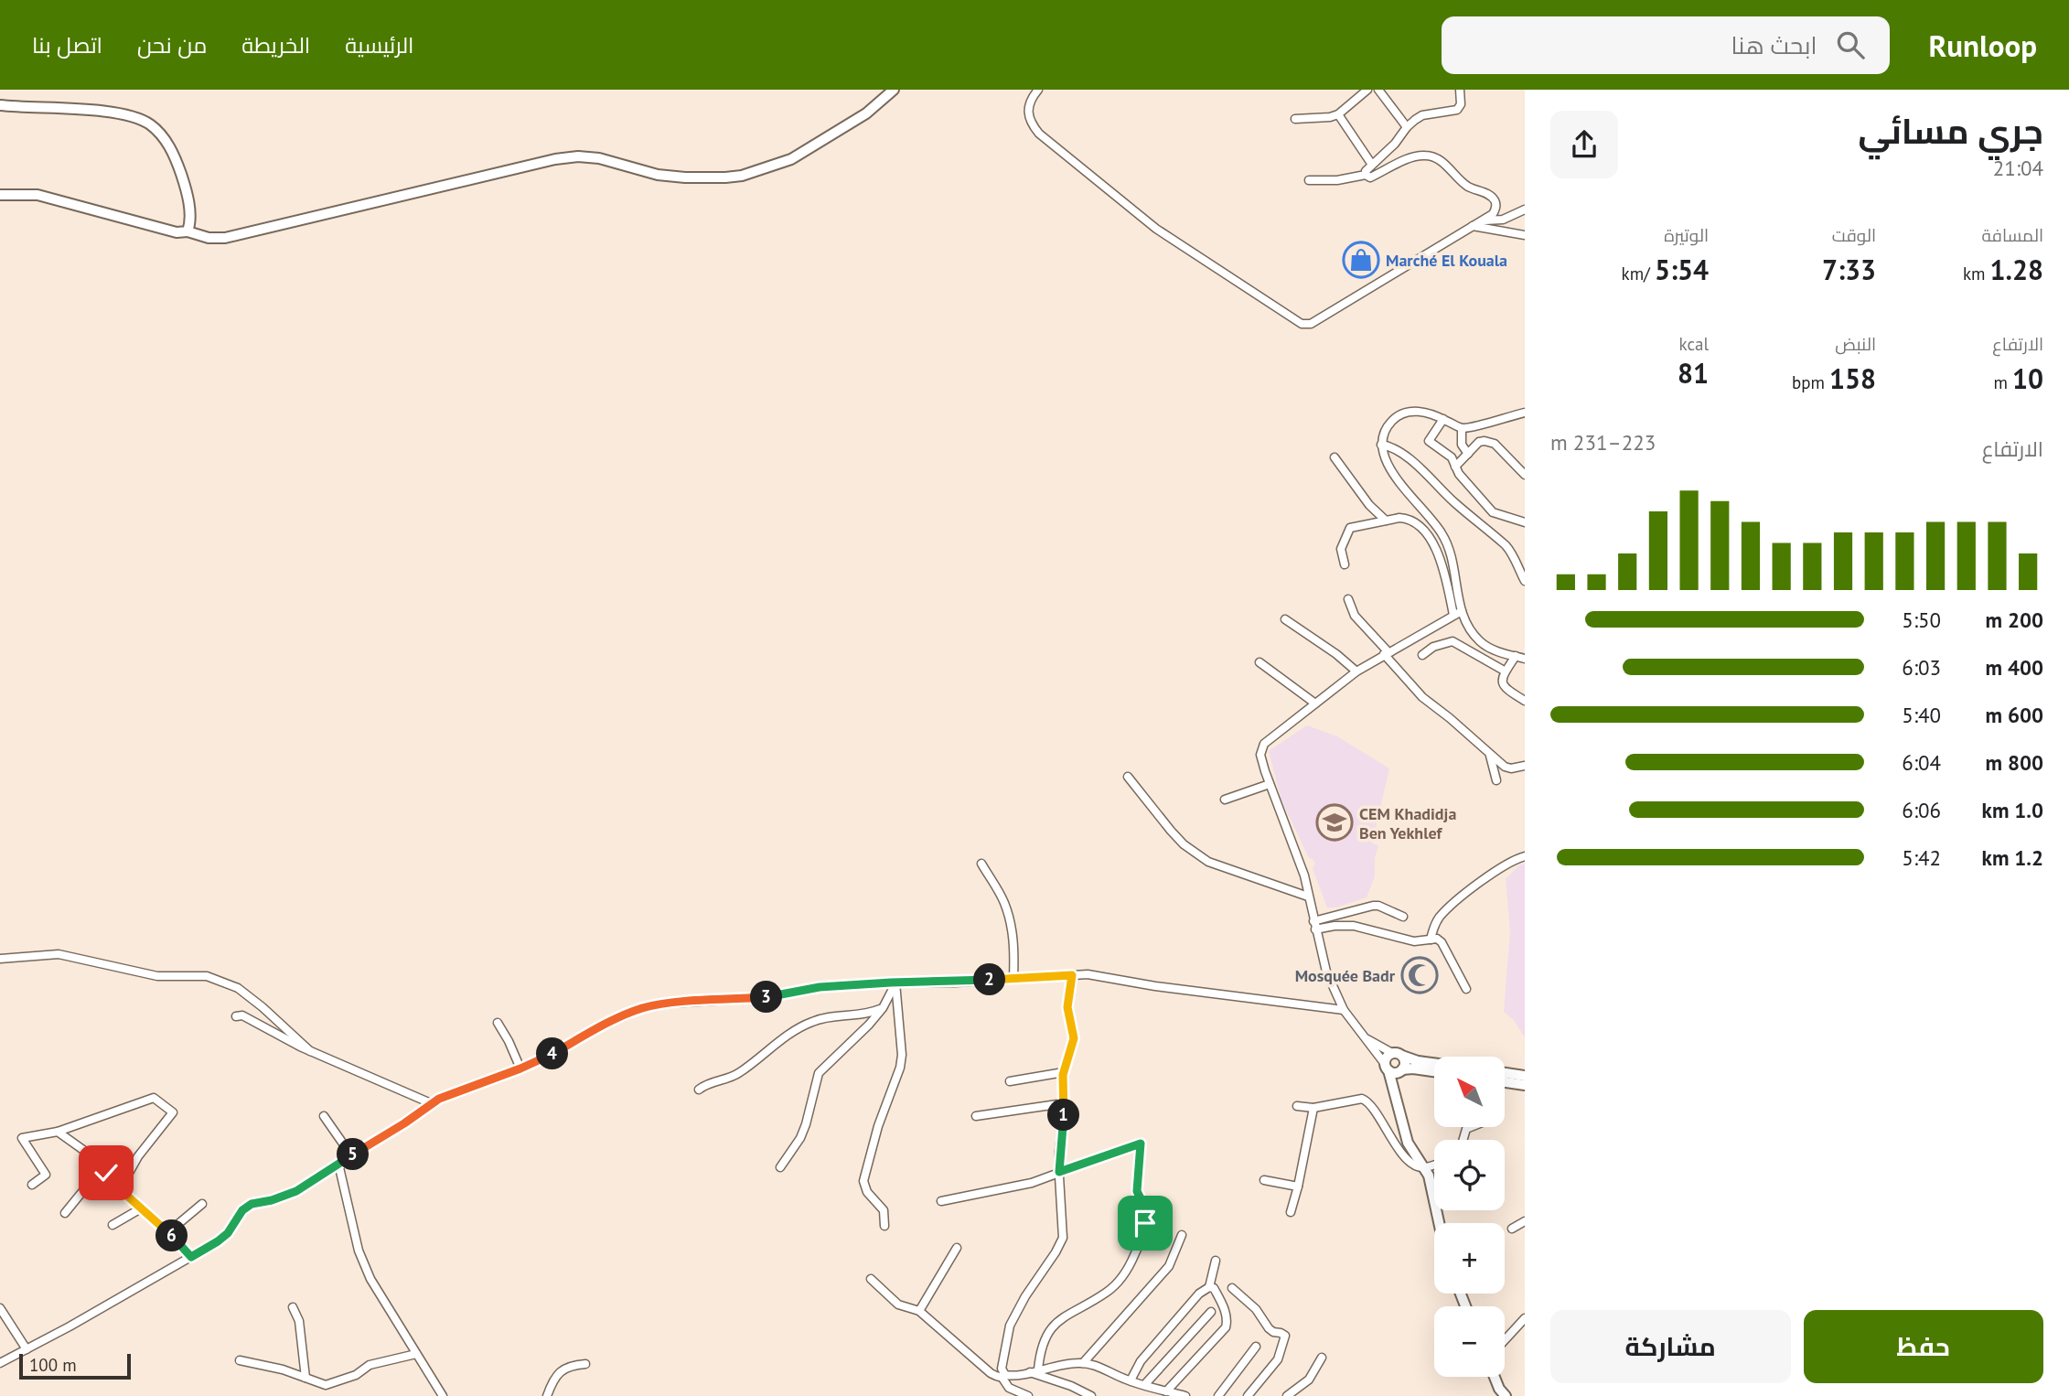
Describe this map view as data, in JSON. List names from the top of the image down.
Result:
{
  "places": {
    "shop": ["Marché El Kouala"],
    "school or university": ["CEM Khadidja Ben Yekhlef"],
    "mosque": ["Mosquée Badr"]
  },
  "scale_bar": "100 m",
  "north": "top left",
  "page": {
    "header": "Runloop",
    "search": "ابحث هنا",
    "nav": [
      "الرئيسية",
      "الخريطة",
      "من نحن",
      "اتصل بنا"
    ],
    "heading": ["جري مسائي", "21:04"],
    "stats": [
      ["المسافة", "1.28 km"],
      ["الوقت", "7:33"],
      ["الوتيرة", "5:54 /km"],
      ["الارتفاع", "10 m"],
      ["النبض", "158 bpm"],
      ["kcal", "81"]
    ],
    "chart": ["الارتفاع", "223–231 m"],
    "list": [
      {
        "name": "200 m",
        "note": "5:50"
      },
      {
        "name": "400 m",
        "note": "6:03"
      },
      {
        "name": "600 m",
        "note": "5:40"
      },
      {
        "name": "800 m",
        "note": "6:04"
      },
      {
        "name": "1.0 km",
        "note": "6:06"
      },
      {
        "name": "1.2 km",
        "note": "5:42"
      }
    ],
    "pins": [
      "2",
      "3",
      "4",
      "1",
      "5",
      "6"
    ],
    "map_buttons": ["+", "−"],
    "buttons": ["حفظ", "مشاركة"],
    "scale": "100 m"
  }
}
